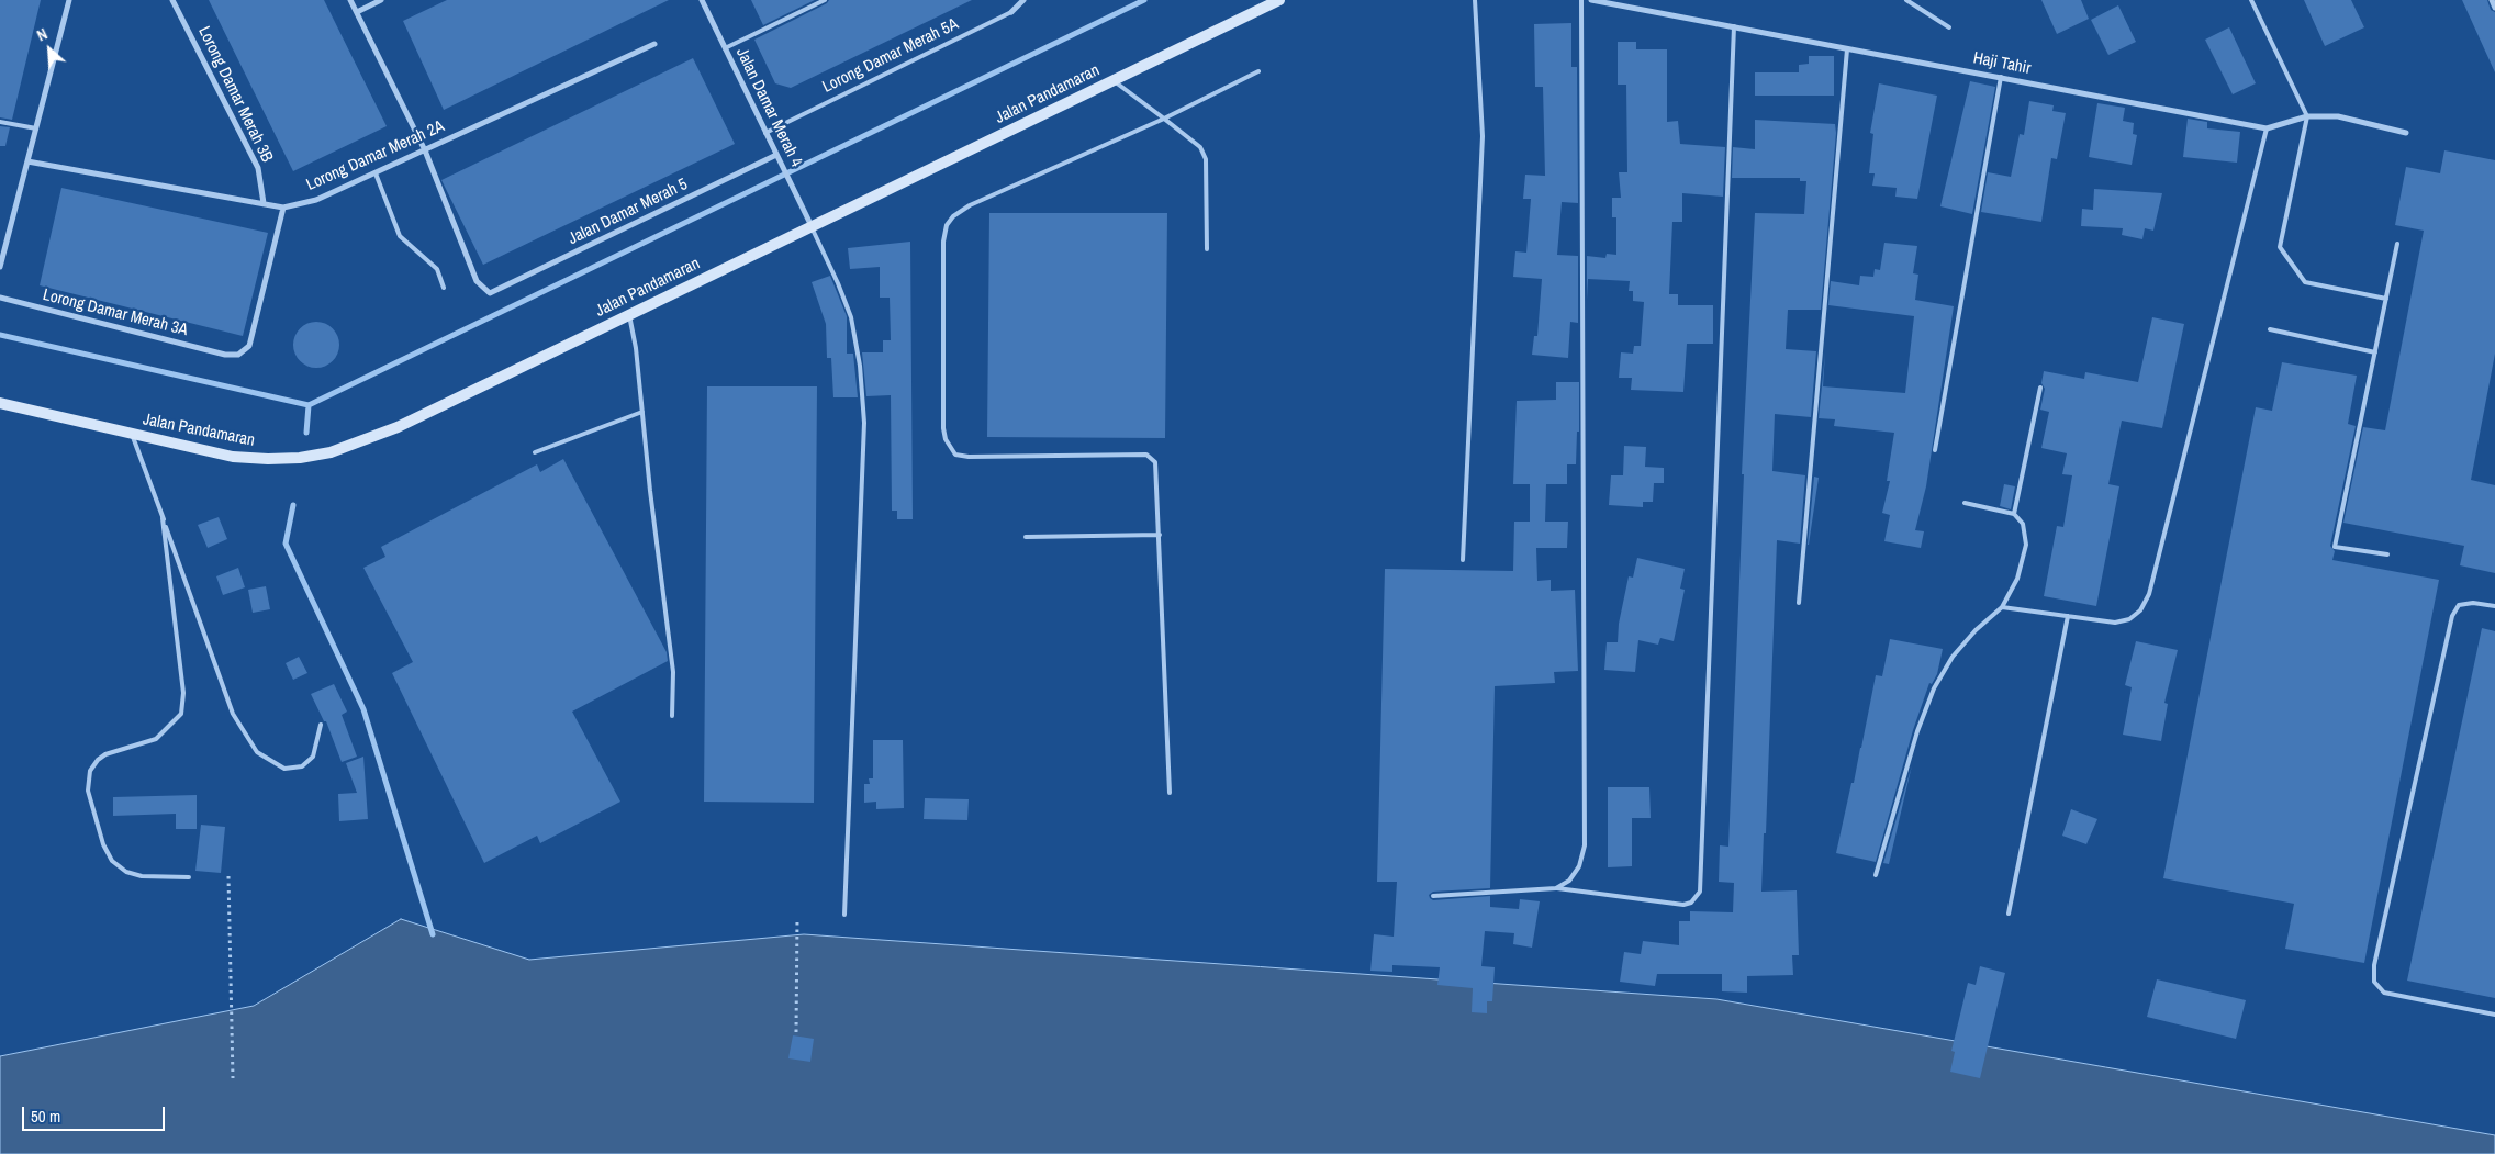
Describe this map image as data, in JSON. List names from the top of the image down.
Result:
{
  "streets": {
    "main road": ["Jalan Pandamaran"],
    "street": [
      "Lorong Damar Merah 5A",
      "Haji Tahir",
      "Lorong Damar Merah 3B",
      "Jalan Damar Merah 4",
      "Lorong Damar Merah 2A",
      "Jalan Damar Merah 5",
      "Lorong Damar Merah 3A"
    ]
  },
  "crossings": [
    ["Lorong Damar Merah 5A", "Jalan Damar Merah 4"],
    ["Lorong Damar Merah 3B", "Lorong Damar Merah 2A"],
    ["Jalan Pandamaran", "Jalan Damar Merah 4"],
    ["Jalan Damar Merah 4", "Jalan Damar Merah 5"],
    ["Lorong Damar Merah 2A", "Jalan Damar Merah 5"],
    ["Lorong Damar Merah 2A", "Lorong Damar Merah 3A"]
  ],
  "scale_bar": "50 m",
  "north": "top left"
}
